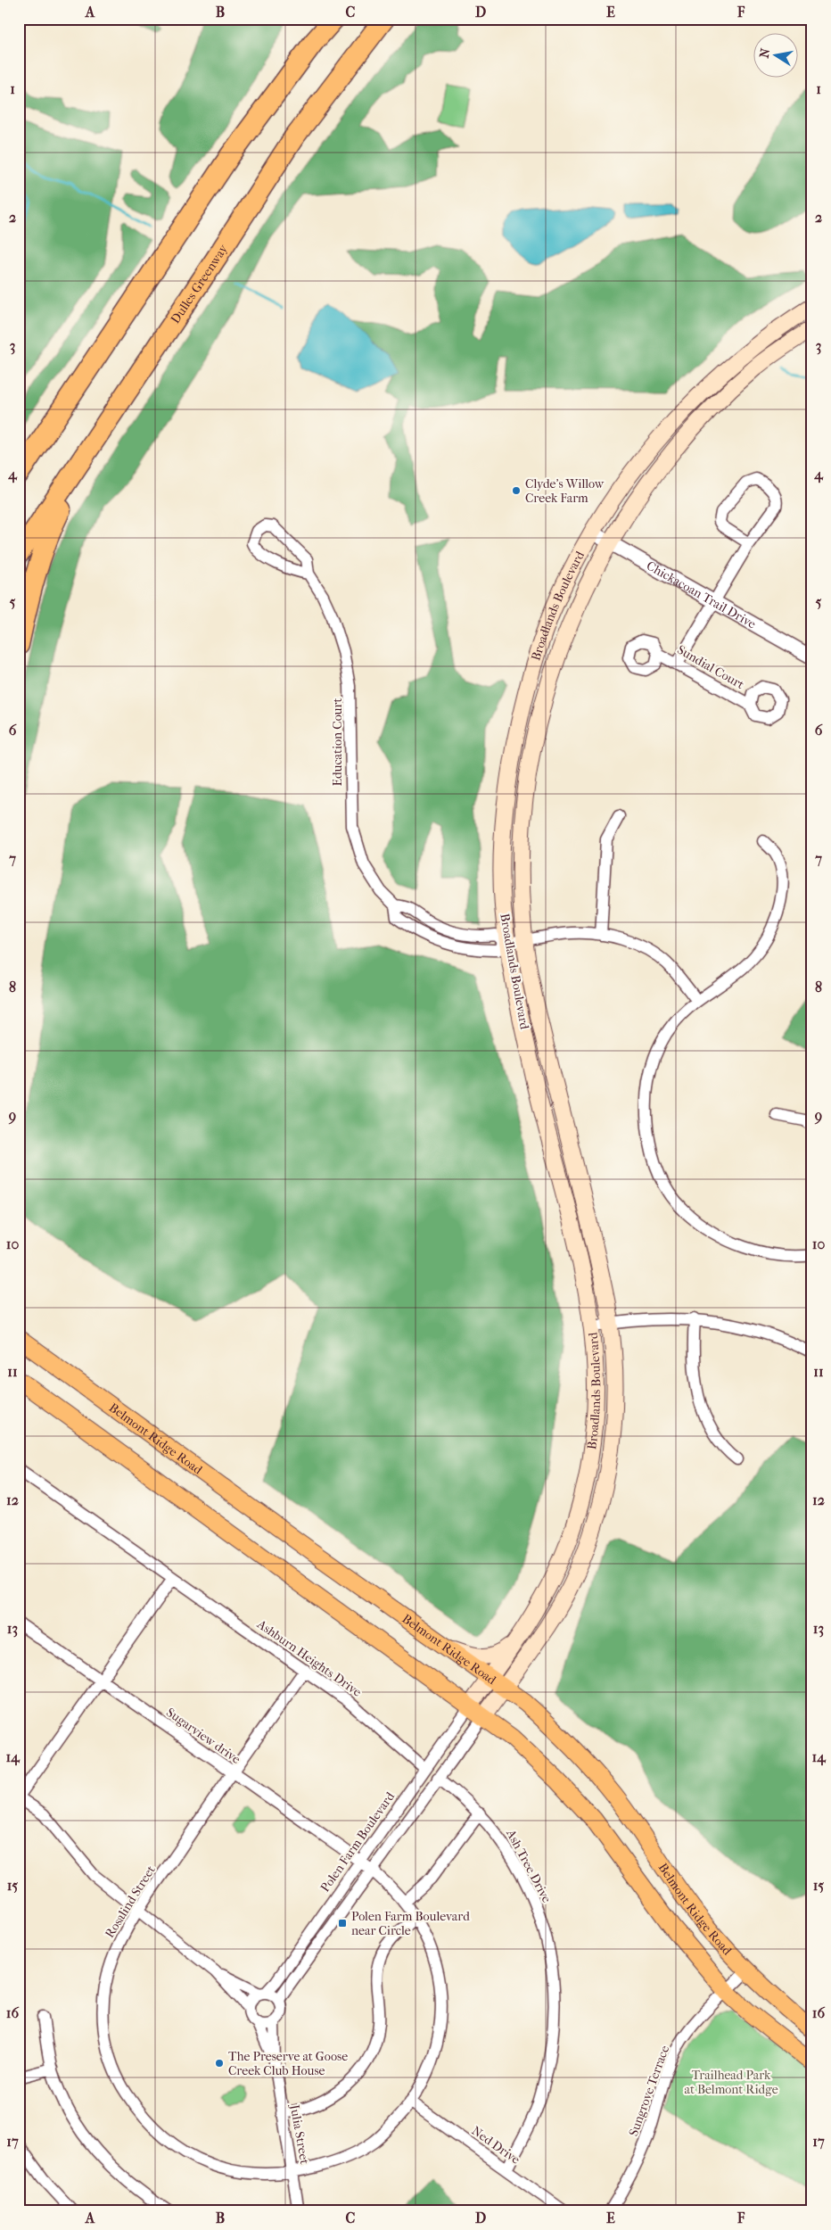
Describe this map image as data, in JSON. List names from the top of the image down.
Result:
{
  "streets": {
    "highway": ["Dulles Greenway"],
    "main road": ["Broadlands Boulevard", "Belmont Ridge Road"],
    "street": [
      "Chickacoan Trail Drive",
      "Sundial Court",
      "Education Court",
      "Ashburn Heights Drive",
      "Sugarview drive",
      "Polen Farm Boulevard",
      "Ash Tree Drive",
      "Rosalind Street",
      "Sungrove Terrace",
      "Julia Street",
      "Ned Drive"
    ]
  },
  "crossings": [
    ["Chickacoan Trail Drive", "Broadlands Boulevard"],
    ["Broadlands Boulevard", "Education Court"],
    ["Broadlands Boulevard", "Belmont Ridge Road"],
    ["Broadlands Boulevard", "Polen Farm Boulevard"],
    ["Belmont Ridge Road", "Sungrove Terrace"],
    ["Ashburn Heights Drive", "Polen Farm Boulevard"],
    ["Ashburn Heights Drive", "Rosalind Street"],
    ["Sugarview drive", "Polen Farm Boulevard"],
    ["Sugarview drive", "Rosalind Street"],
    ["Polen Farm Boulevard", "Julia Street"],
    ["Ash Tree Drive", "Ned Drive"],
    ["Rosalind Street", "Julia Street"],
    ["Rosalind Street", "Ned Drive"]
  ],
  "parks": ["Trailhead Park at Belmont Ridge"],
  "places": {
    "other": ["Clyde's Willow Creek Farm", "The Preserve at Goose Creek Club House"],
    "transit": ["Polen Farm Boulevard near Circle"]
  },
  "north": "left",
  "grid": {
    "columns": [
      "A",
      "B",
      "C",
      "D",
      "E",
      "F"
    ],
    "rows": [
      "1",
      "2",
      "3",
      "4",
      "5",
      "6",
      "7",
      "8",
      "9",
      "10",
      "11",
      "12",
      "13",
      "14",
      "15",
      "16",
      "17"
    ]
  }
}
